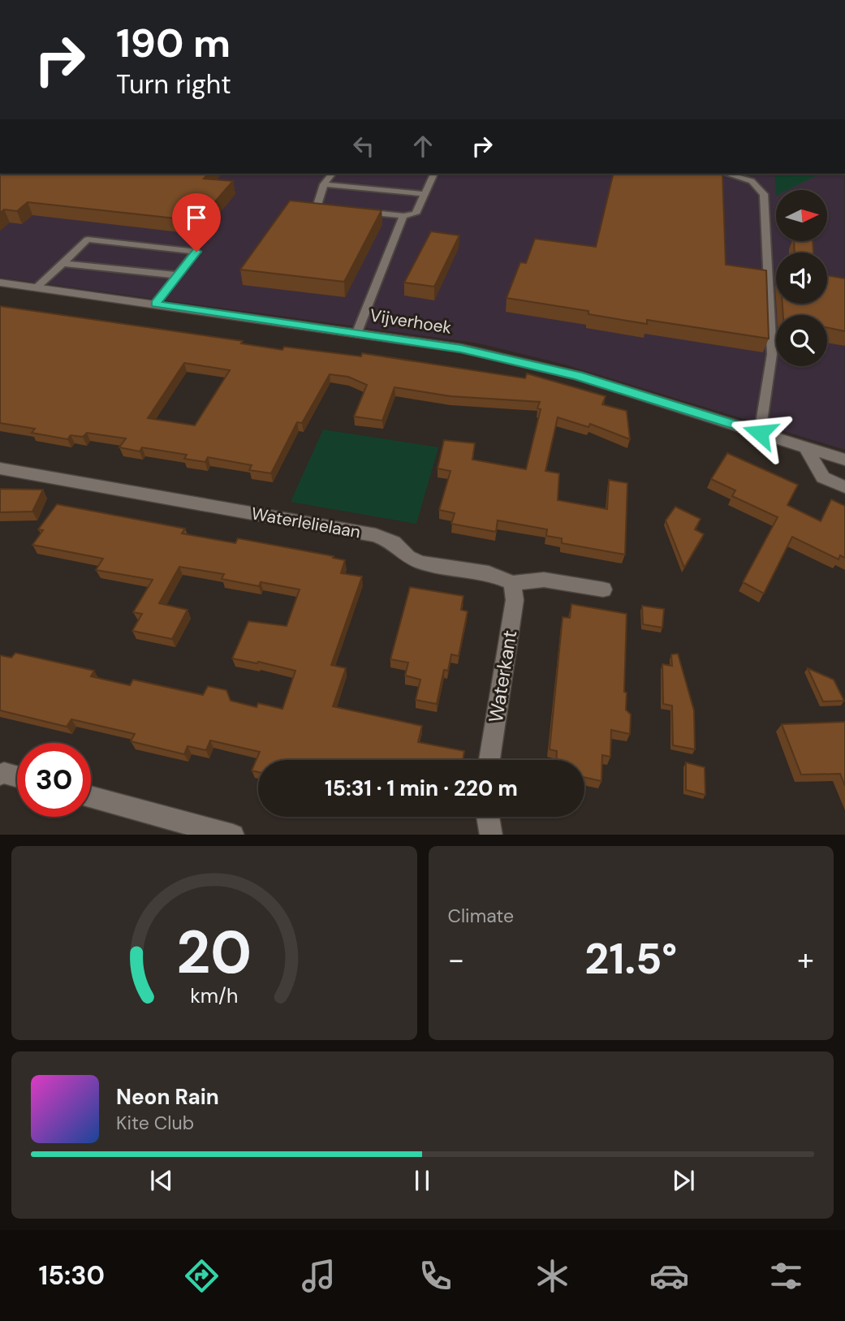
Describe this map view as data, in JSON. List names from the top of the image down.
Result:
{
  "streets": {
    "street": ["Vijverhoek", "Waterlelielaan", "Waterkant"]
  },
  "crossings": [
    ["Waterlelielaan", "Waterkant"]
  ],
  "north": "right",
  "page": {
    "turn": ["190 m", "Turn right"],
    "limit": "30",
    "trip": "15:31 · 1 min · 220 m",
    "tile": "Climate",
    "heat": ["−", "21.5°", "+"],
    "song": ["Neon Rain", "Kite Club"],
    "tabs": "15:30",
    "gauge": ["20", "km/h"]
  }
}
